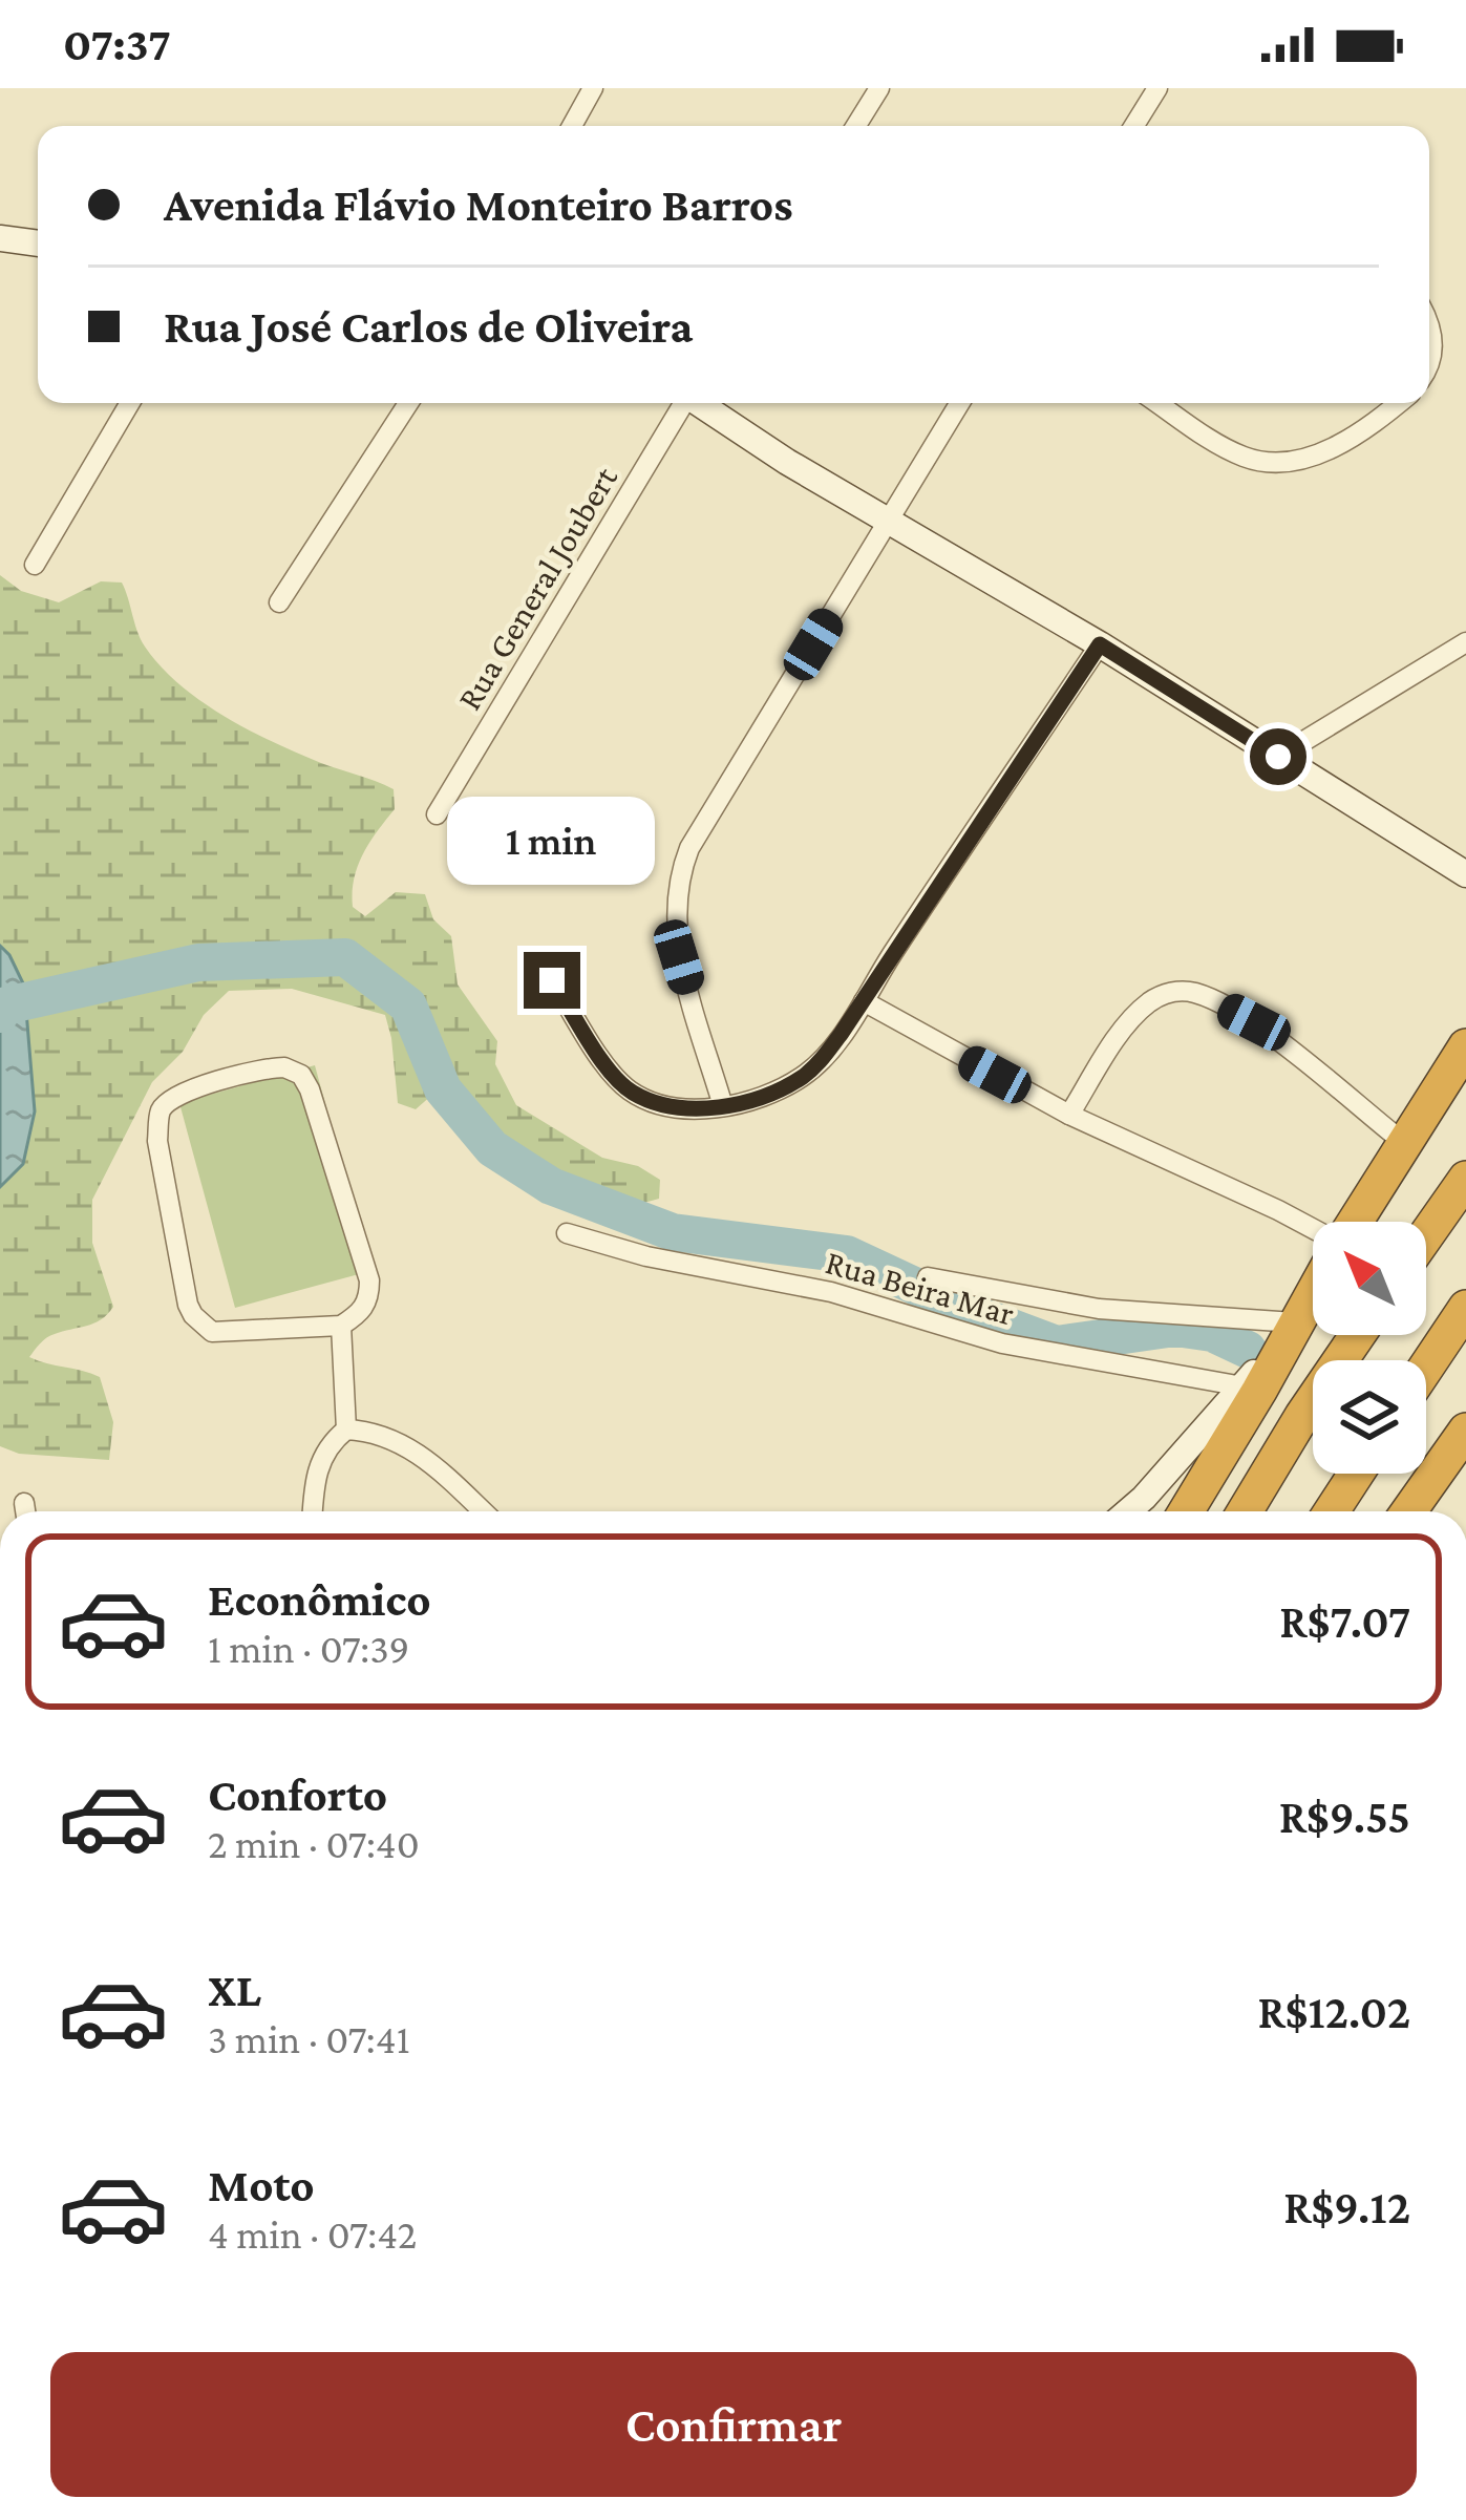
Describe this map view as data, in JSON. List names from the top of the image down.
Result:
{
  "streets": {
    "street": ["Rua General Joubert", "Rua Beira Mar"]
  },
  "north": "top left",
  "page": {
    "status": "07:37",
    "banner": ["Avenida Flávio Monteiro Barros", "Rua José Carlos de Oliveira"],
    "bubble": "1 min",
    "list": [
      {
        "name": "Econômico",
        "note": "1 min · 07:39",
        "value": "R$7.07"
      },
      {
        "name": "Conforto",
        "note": "2 min · 07:40",
        "value": "R$9.55"
      },
      {
        "name": "XL",
        "note": "3 min · 07:41",
        "value": "R$12.02"
      },
      {
        "name": "Moto",
        "note": "4 min · 07:42",
        "value": "R$9.12"
      }
    ],
    "buttons": "Confirmar"
  }
}
